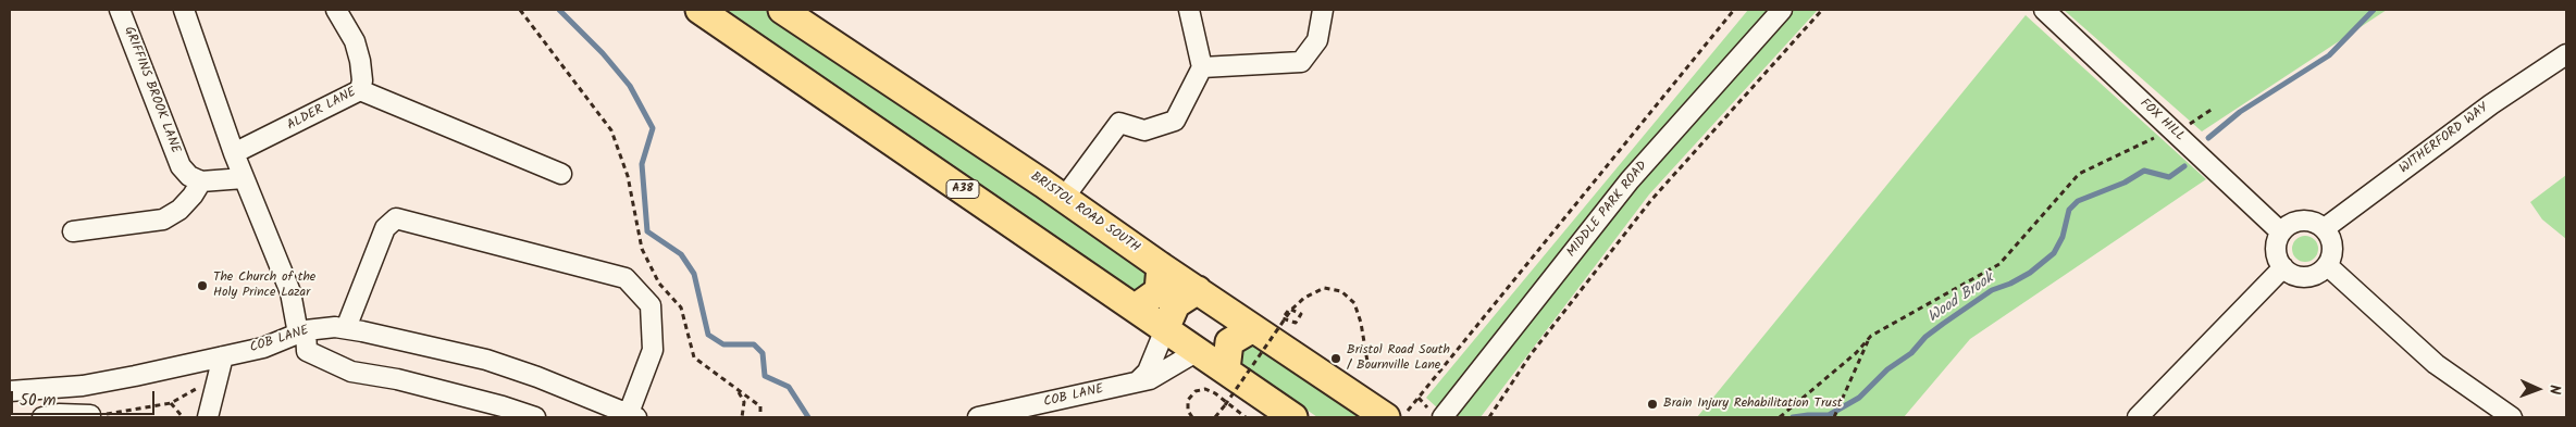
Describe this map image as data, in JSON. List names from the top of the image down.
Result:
{
  "streets": {
    "highway": ["A38", "BRISTOL ROAD SOUTH"],
    "street": [
      "GRIFFINS BROOK LANE",
      "ALDER LANE",
      "FOX HILL",
      "WITHERFORD WAY",
      "MIDDLE PARK ROAD",
      "COB LANE"
    ]
  },
  "crossings": [
    ["FOX HILL", "WITHERFORD WAY"],
    ["A38", "BRISTOL ROAD SOUTH"],
    ["A38", "COB LANE"],
    ["BRISTOL ROAD SOUTH", "COB LANE"]
  ],
  "water": ["Wood Brook"],
  "places": ["The Church of the Holy Prince Lazar", "Bristol Road South / Bournville Lane", "Brain Injury Rehabilitation Trust"],
  "scale_bar": "50 m",
  "north": "right"
}
